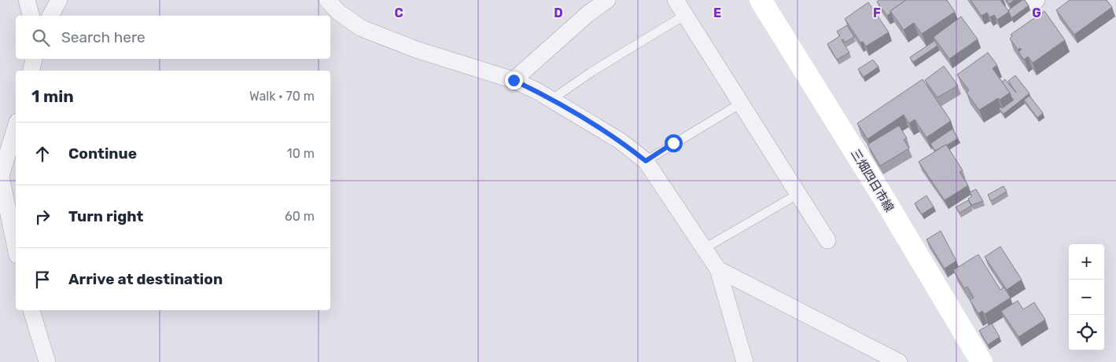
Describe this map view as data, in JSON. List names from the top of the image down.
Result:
{
  "streets": {
    "main road": ["三畑四日市線"]
  },
  "page": {
    "search": "Search here",
    "heading": ["1 min", "Walk · 70 m"],
    "list": [
      ["Continue", "10 m"],
      ["Turn right", "60 m"],
      "Arrive at destination"
    ],
    "map_buttons": ["+", "−"]
  },
  "grid": {
    "columns": [
      "C",
      "D",
      "E",
      "F",
      "G"
    ]
  }
}
